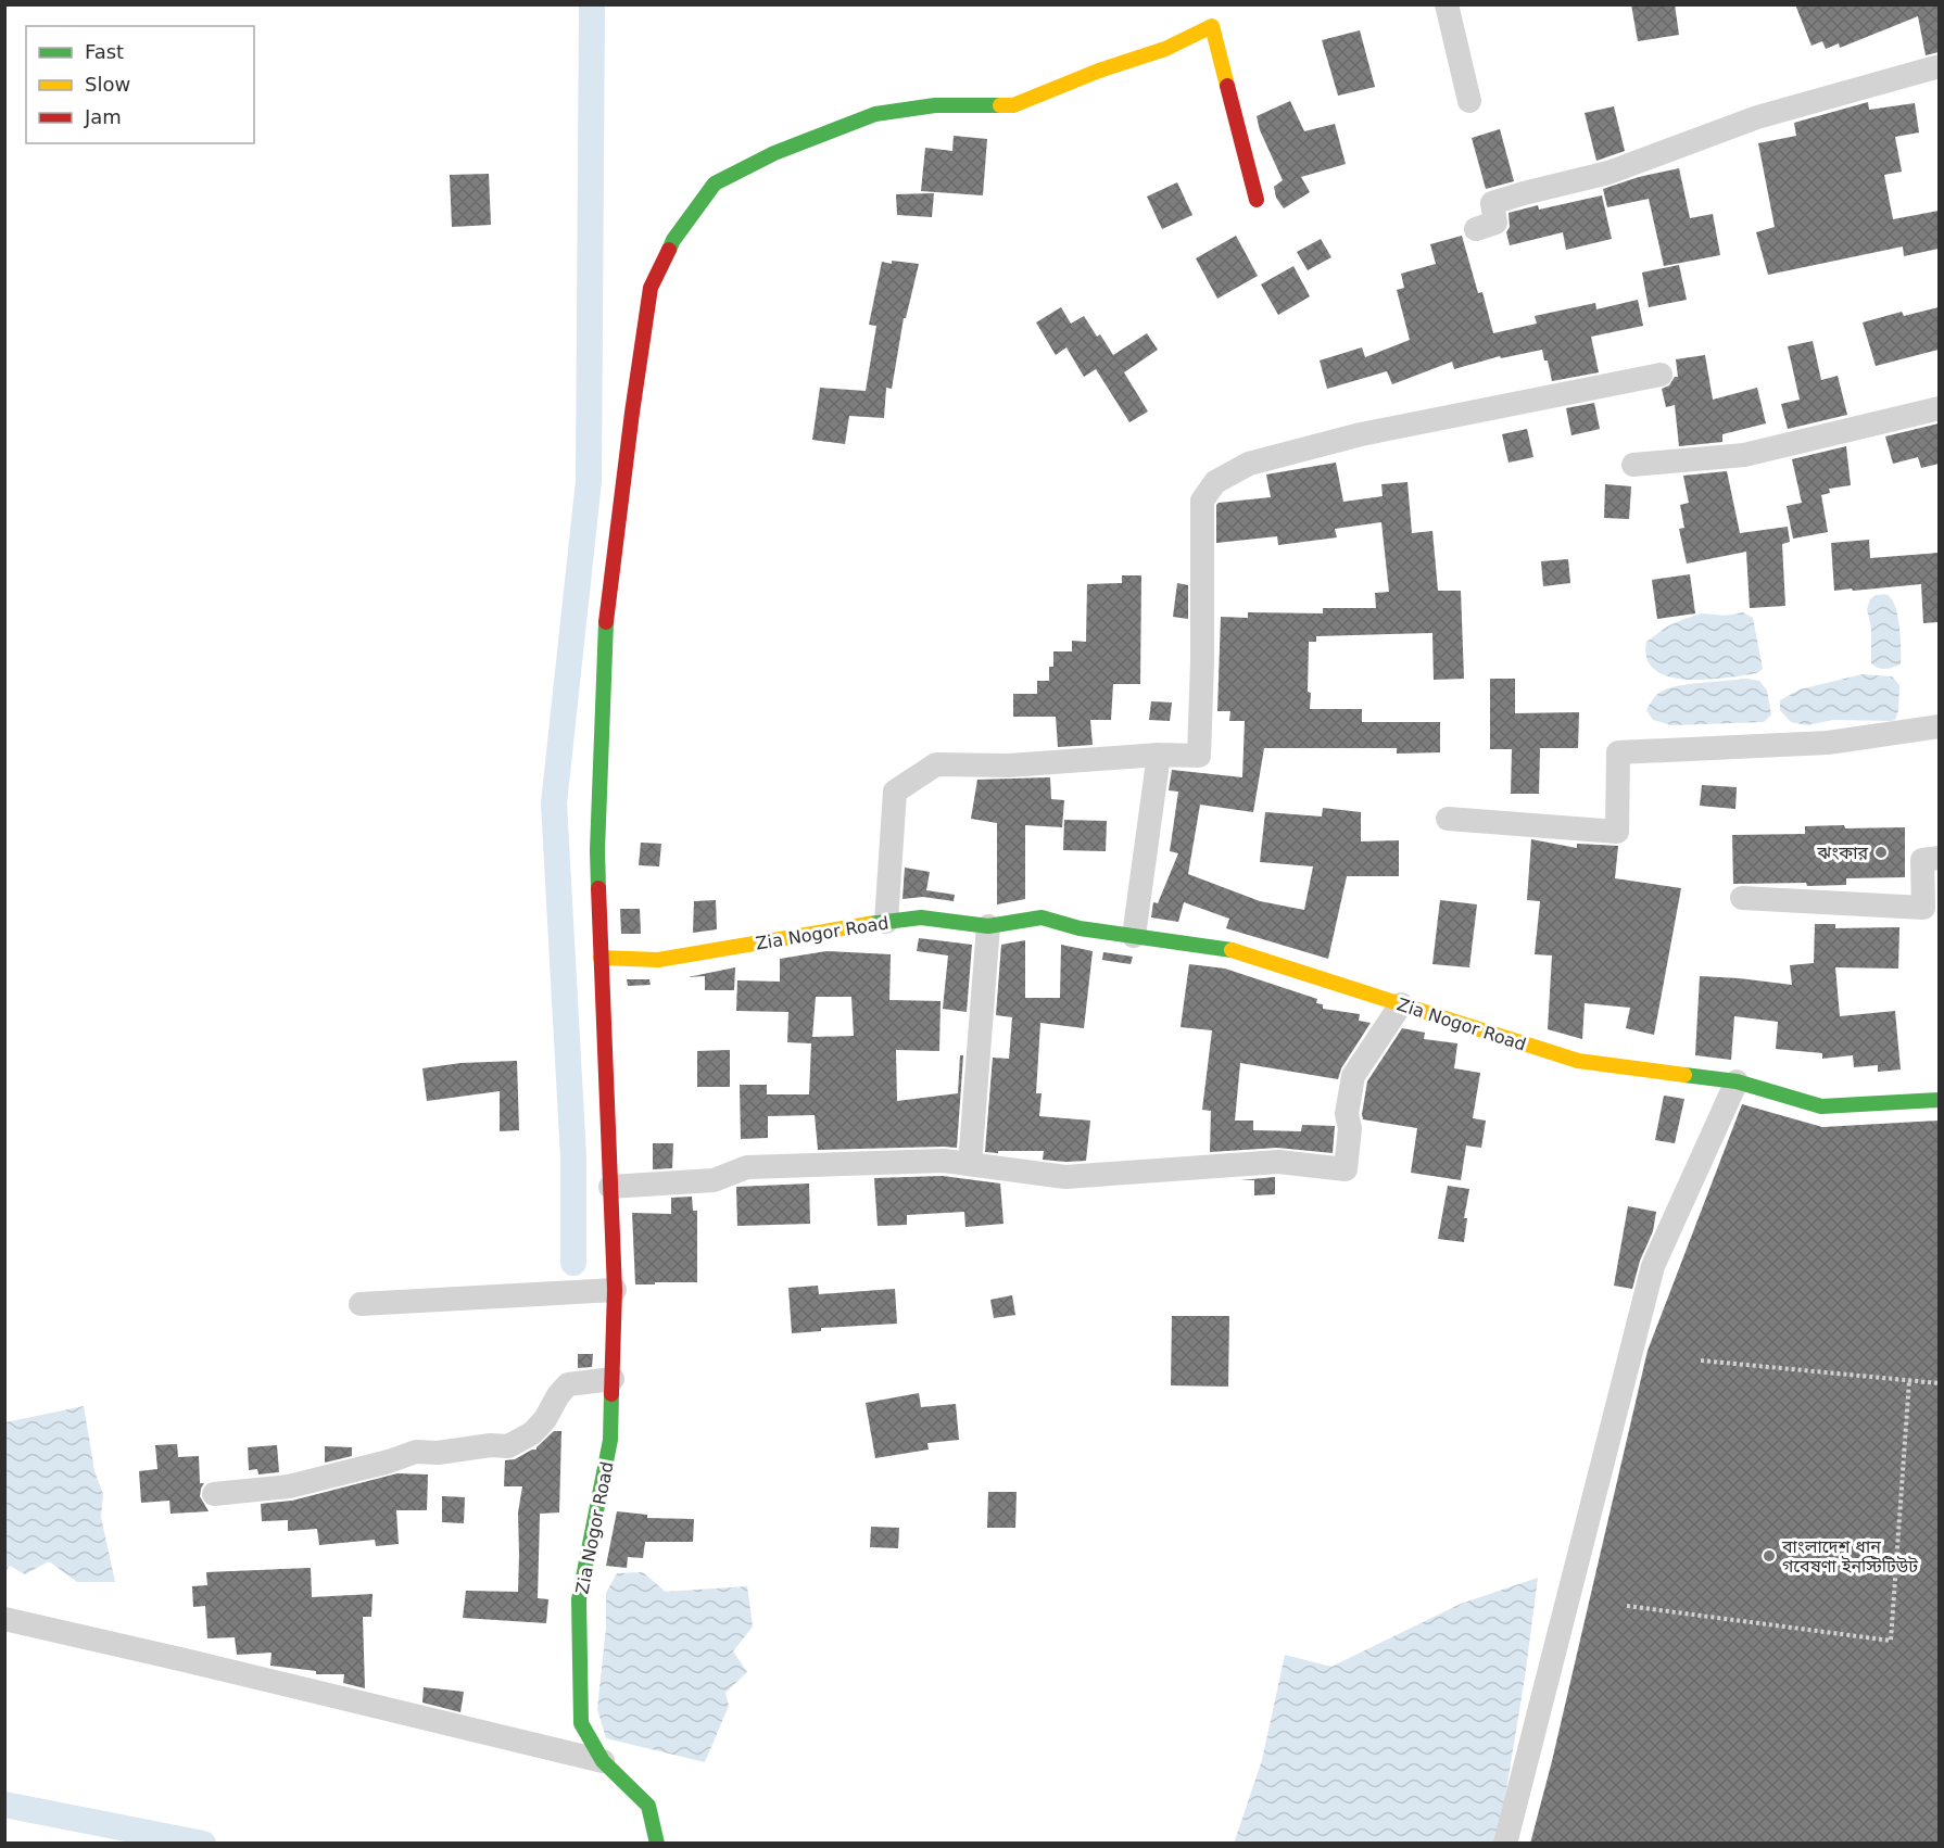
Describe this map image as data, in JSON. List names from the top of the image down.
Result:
{
  "streets": {
    "street": ["Zia Nogor Road"]
  },
  "places": ["ঝংকার", "বাংলাদেশ ধান গবেষণা ইনস্টিটিউট"],
  "legend": ["Fast", "Slow", "Jam"]
}
